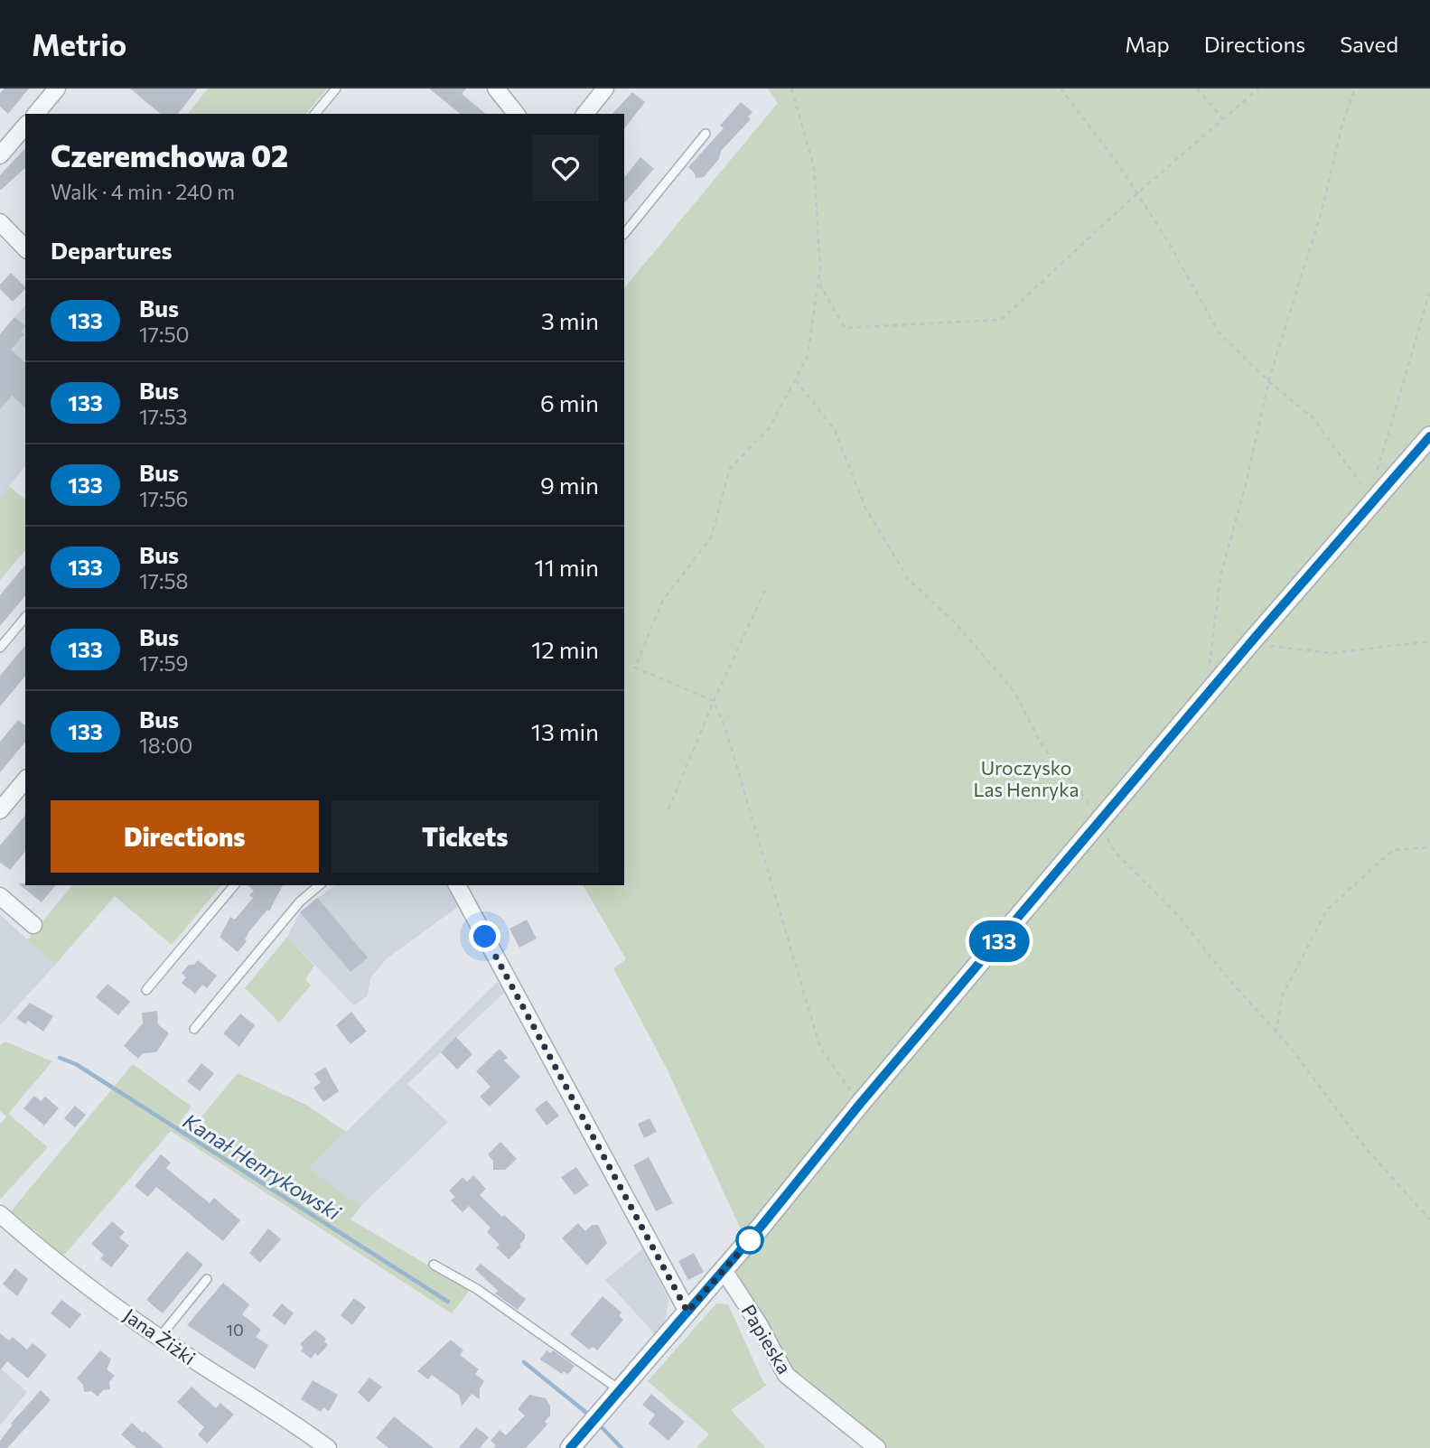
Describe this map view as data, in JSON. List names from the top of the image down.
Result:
{
  "streets": {
    "street": ["Jana Żiżki", "Papieska"]
  },
  "water": ["Kanał Henrykowski"],
  "parks": ["Uroczysko Las Henryka"],
  "lines": ["bus line 133"],
  "house_numbers": ["10"],
  "page": {
    "header": "Metrio",
    "nav": ["Map", "Directions", "Saved"],
    "on_map": "133",
    "heading": [
      ["Czeremchowa 02", "Walk · 4 min · 240 m"],
      "Departures"
    ],
    "list": [
      {
        "mark": "133",
        "name": "Bus",
        "note": "17:50",
        "value": "3 min"
      },
      {
        "mark": "133",
        "name": "Bus",
        "note": "17:53",
        "value": "6 min"
      },
      {
        "mark": "133",
        "name": "Bus",
        "note": "17:56",
        "value": "9 min"
      },
      {
        "mark": "133",
        "name": "Bus",
        "note": "17:58",
        "value": "11 min"
      },
      {
        "mark": "133",
        "name": "Bus",
        "note": "17:59",
        "value": "12 min"
      },
      {
        "mark": "133",
        "name": "Bus",
        "note": "18:00",
        "value": "13 min"
      }
    ],
    "buttons": ["Directions", "Tickets"]
  }
}
